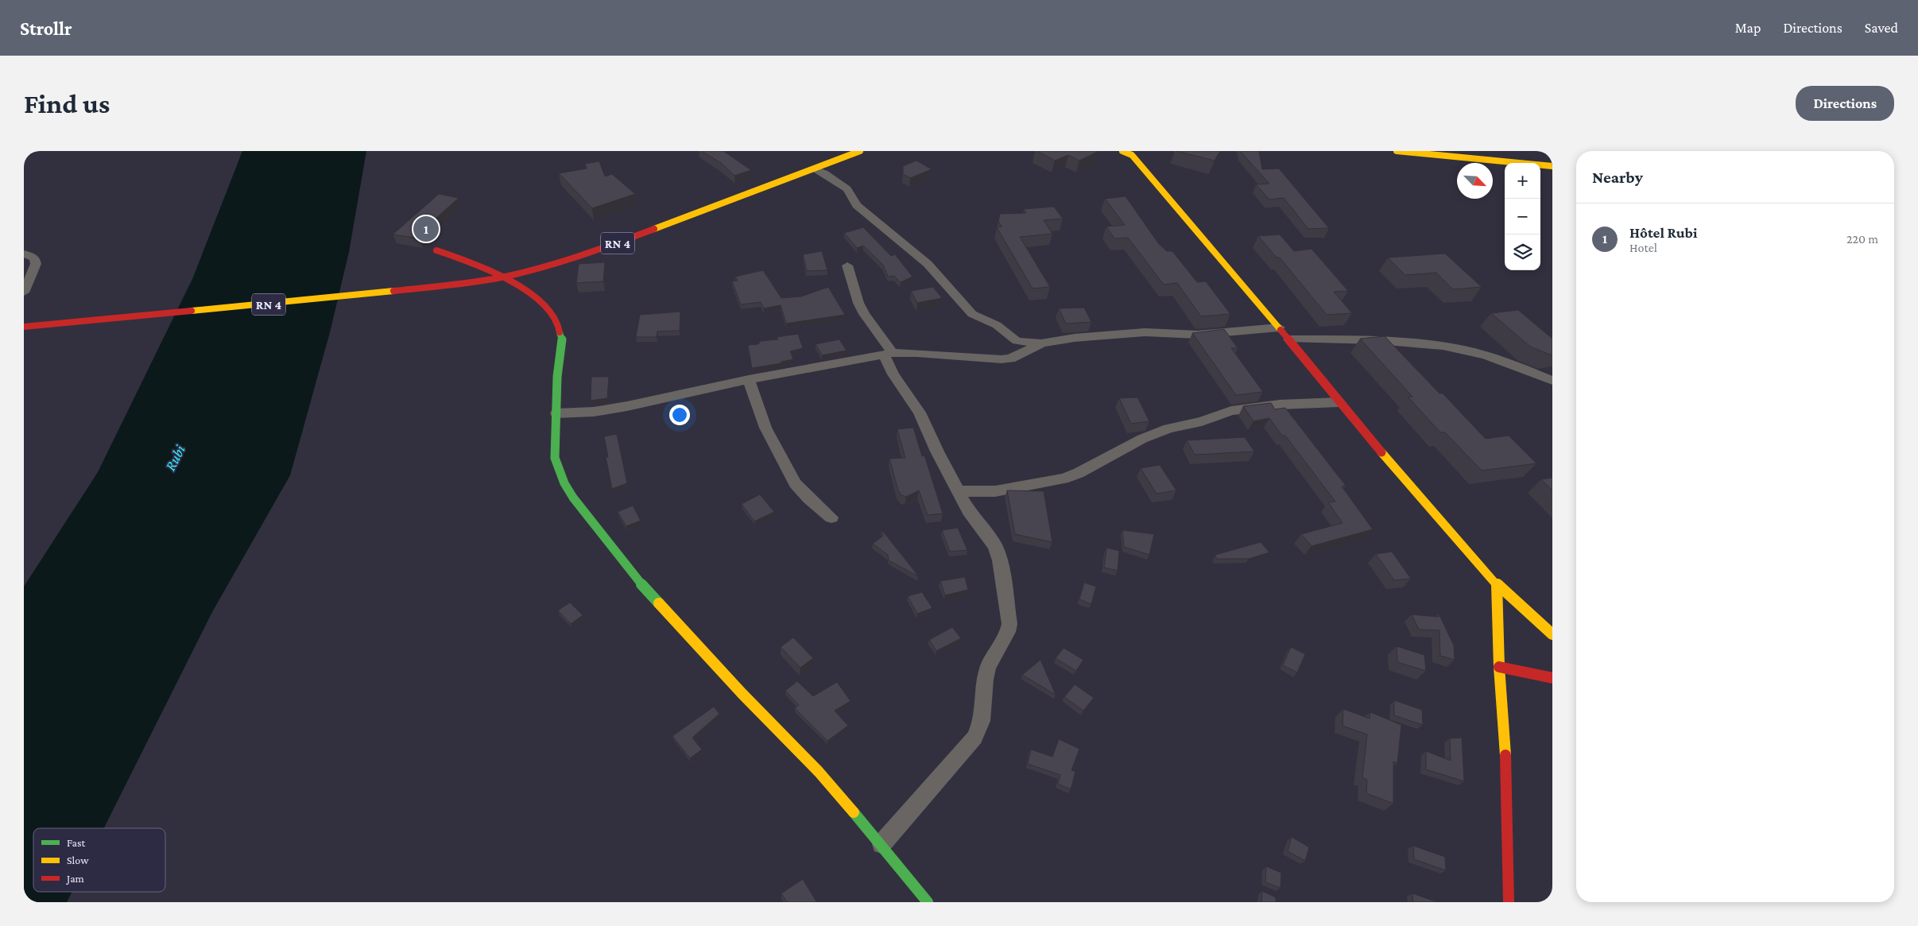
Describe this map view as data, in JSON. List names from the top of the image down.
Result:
{
  "streets": {
    "main road": ["RN 4"]
  },
  "water": ["Rubi"],
  "legend": ["Fast", "Slow", "Jam"],
  "north": "bottom right",
  "page": {
    "header": "Strollr",
    "nav": ["Map", "Directions", "Saved"],
    "buttons": "Directions",
    "title": "Find us",
    "heading": "Nearby",
    "map_buttons": ["+", "−"],
    "list": [
      {
        "mark": "1",
        "name": "Hôtel Rubi",
        "note": "Hotel",
        "value": "220 m"
      }
    ],
    "pins": "1"
  }
}
